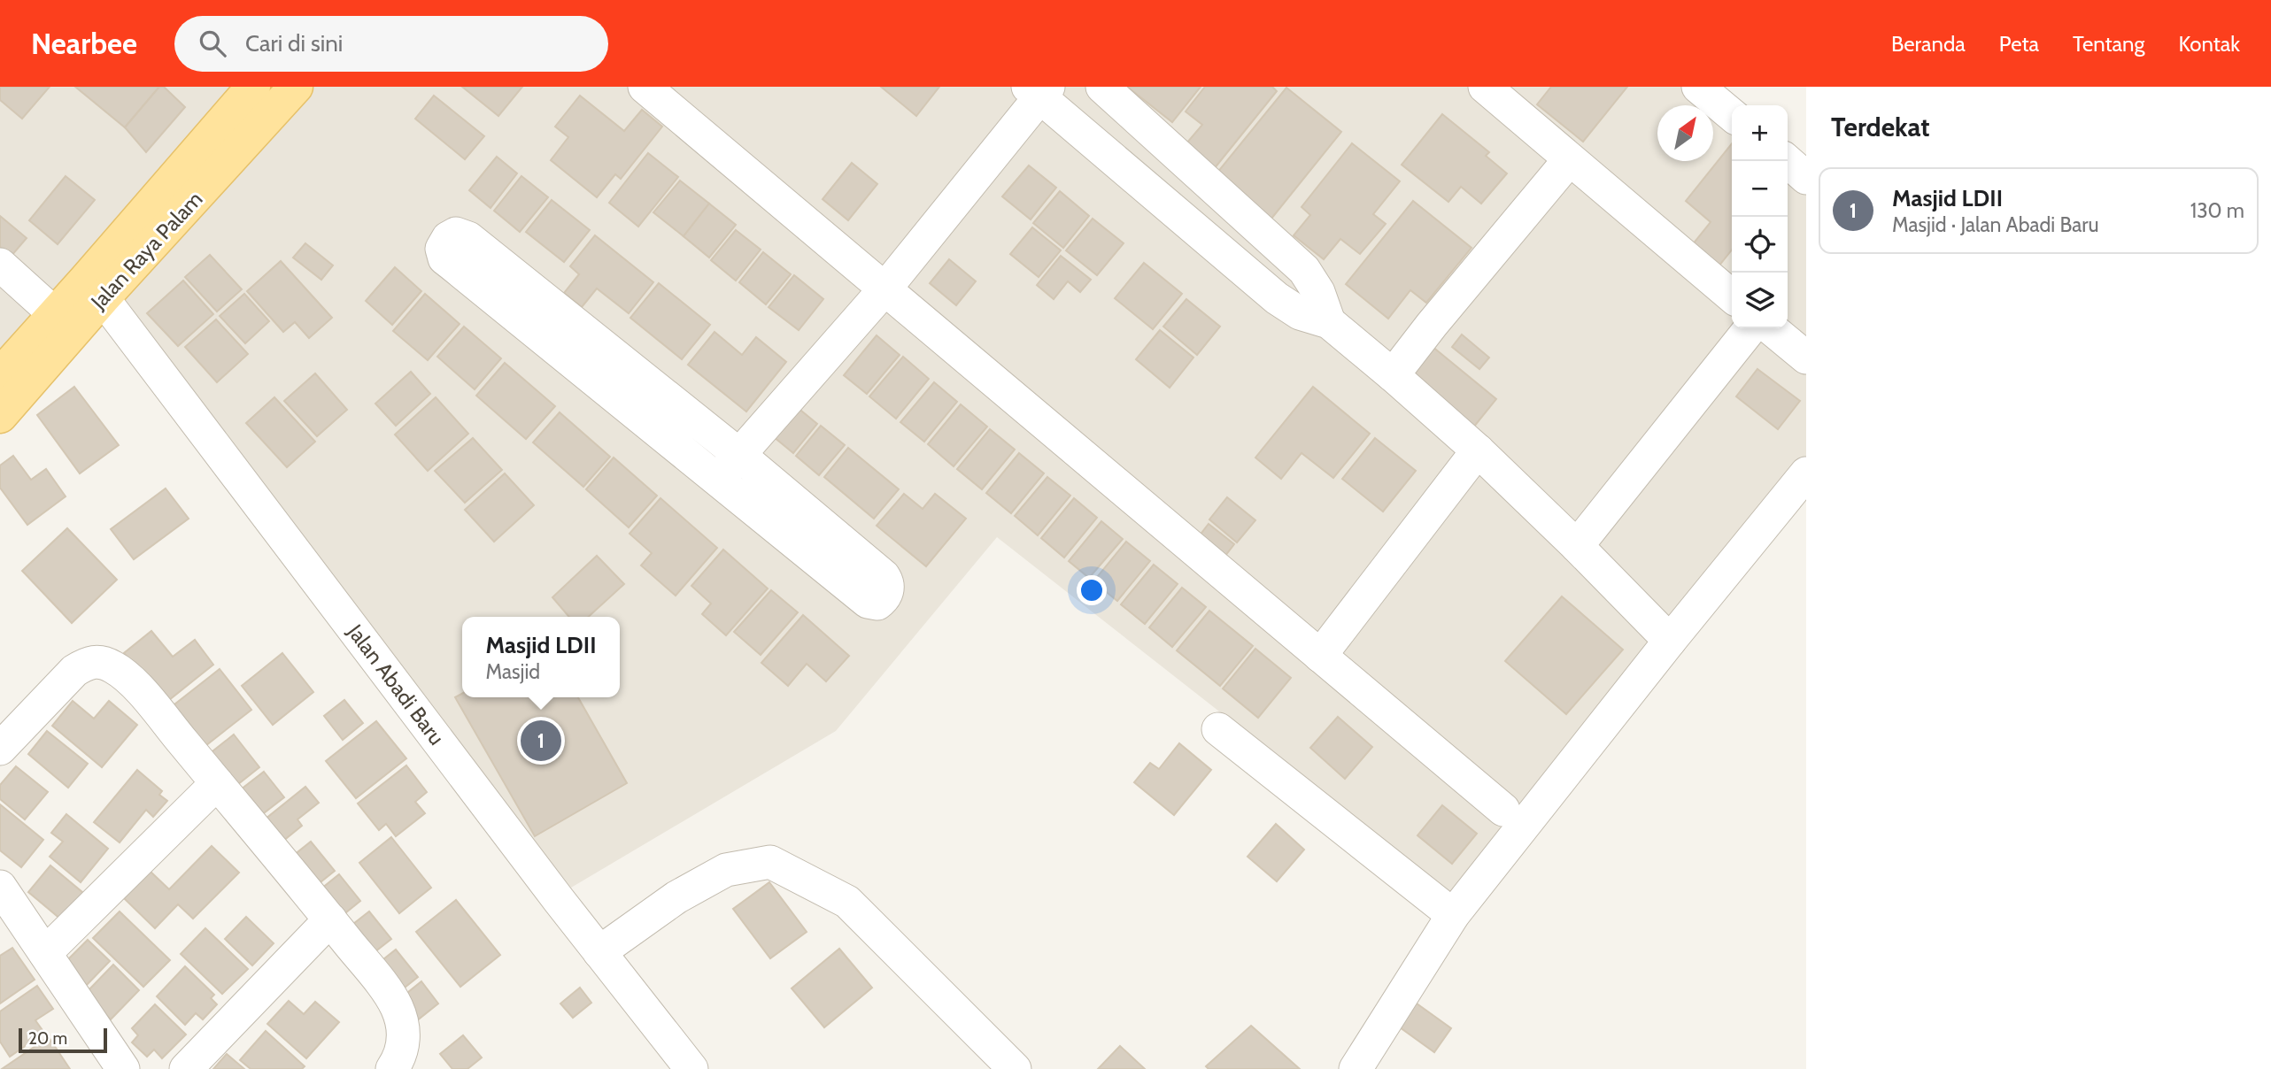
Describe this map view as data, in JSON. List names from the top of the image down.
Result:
{
  "streets": {
    "main road": ["Jalan Raya Palam"],
    "street": ["Jalan Abadi Baru"]
  },
  "crossings": [
    ["Jalan Raya Palam", "Jalan Abadi Baru"]
  ],
  "scale_bar": "20 m",
  "north": "top right",
  "page": {
    "header": "Nearbee",
    "search": "Cari di sini",
    "nav": [
      "Beranda",
      "Peta",
      "Tentang",
      "Kontak"
    ],
    "heading": "Terdekat",
    "map_buttons": ["+", "−"],
    "list": [
      {
        "mark": "1",
        "name": "Masjid LDII",
        "note": "Masjid · Jalan Abadi Baru",
        "value": "130 m"
      }
    ],
    "popup": ["Masjid LDII", "Masjid"],
    "pins": "1",
    "scale": "20 m"
  }
}
